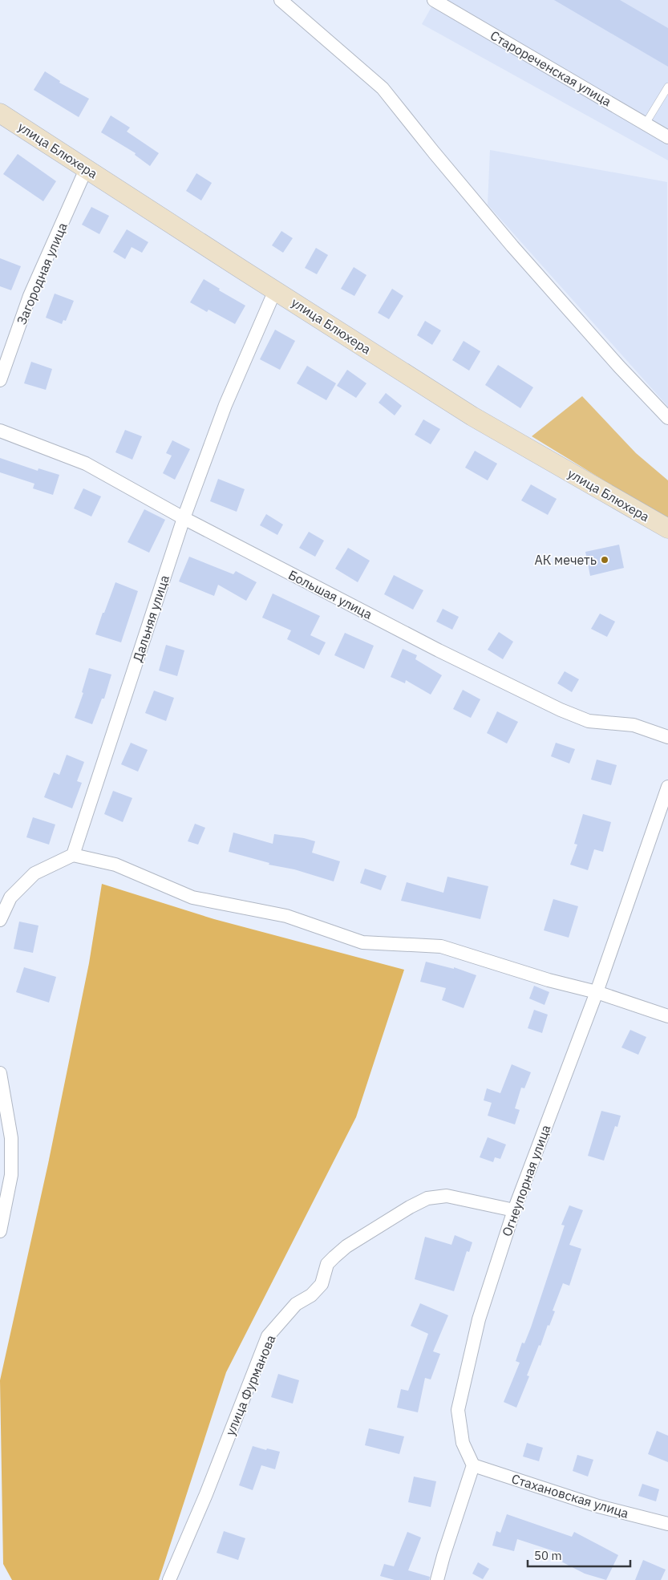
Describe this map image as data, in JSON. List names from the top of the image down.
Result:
{
  "streets": {
    "main road": ["улица Блюхера"],
    "street": [
      "Старореченская улица",
      "Загородная улица",
      "Большая улица",
      "Дальняя улица",
      "Огнеупорная улица",
      "улица Фурманова",
      "Стахановская улица"
    ]
  },
  "crossings": [
    ["улица Блюхера", "Загородная улица"],
    ["улица Блюхера", "Дальняя улица"],
    ["Большая улица", "Дальняя улица"],
    ["Огнеупорная улица", "улица Фурманова"],
    ["Огнеупорная улица", "Стахановская улица"]
  ],
  "places": ["АК мечеть"],
  "scale_bar": "50 m"
}
